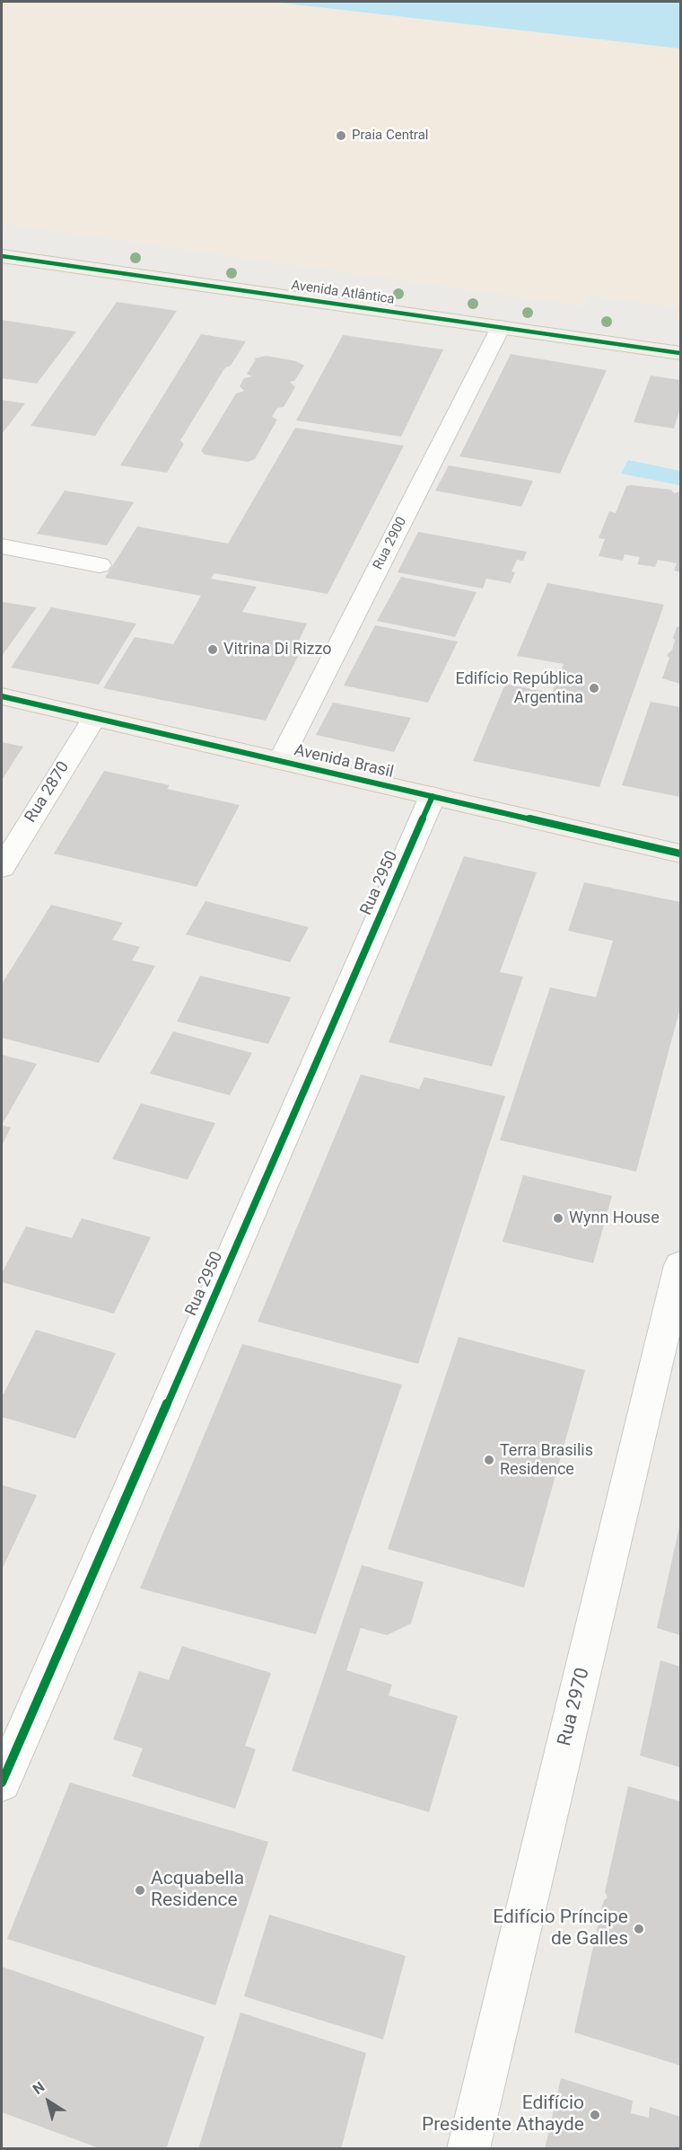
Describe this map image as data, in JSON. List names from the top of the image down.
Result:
{
  "streets": {
    "main road": ["Avenida Atlântica", "Avenida Brasil"],
    "street": [
      "Rua 2900",
      "Rua 2870",
      "Rua 2950",
      "Rua 2970"
    ]
  },
  "crossings": [
    ["Avenida Atlântica", "Rua 2900"],
    ["Rua 2900", "Avenida Brasil"],
    ["Avenida Brasil", "Rua 2870"],
    ["Avenida Brasil", "Rua 2950"]
  ],
  "places": [
    "Praia Central",
    "Vitrina Di Rizzo",
    "Edifício República Argentina",
    "Wynn House",
    "Terra Brasilis Residence",
    "Acquabella Residence",
    "Edifício Príncipe de Galles",
    "Edifício Presidente Athayde"
  ],
  "north": "top left"
}
